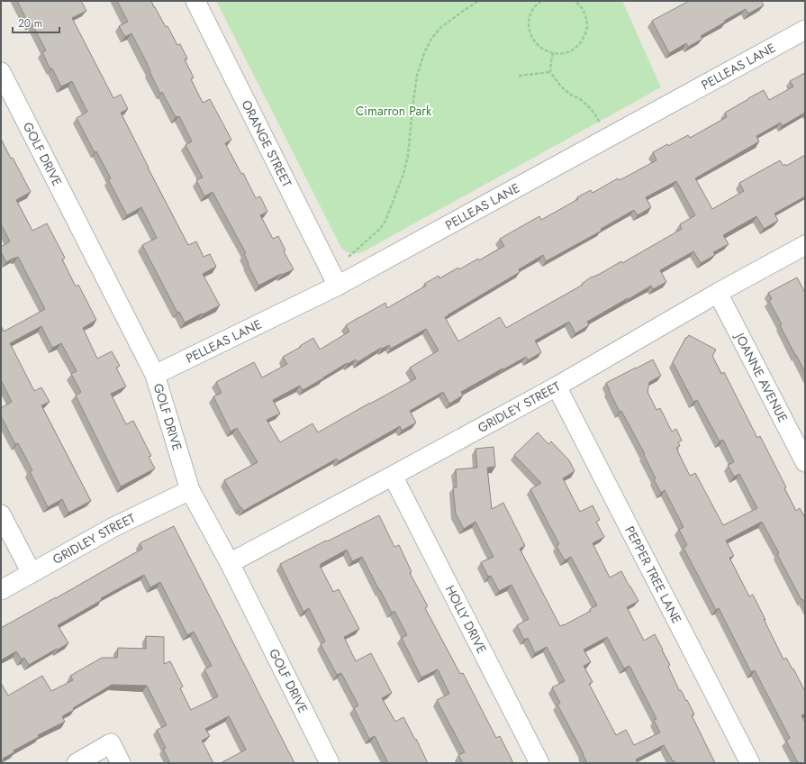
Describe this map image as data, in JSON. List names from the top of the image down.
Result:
{
  "streets": {
    "street": [
      "PELLEAS LANE",
      "ORANGE STREET",
      "GOLF DRIVE",
      "JOANNE AVENUE",
      "GRIDLEY STREET",
      "PEPPER TREE LANE",
      "HOLLY DRIVE"
    ]
  },
  "crossings": [
    ["PELLEAS LANE", "ORANGE STREET"],
    ["PELLEAS LANE", "GOLF DRIVE"],
    ["GOLF DRIVE", "GRIDLEY STREET"],
    ["JOANNE AVENUE", "GRIDLEY STREET"],
    ["GRIDLEY STREET", "PEPPER TREE LANE"],
    ["GRIDLEY STREET", "HOLLY DRIVE"]
  ],
  "parks": ["Cimarron Park"],
  "scale_bar": "20 m"
}
